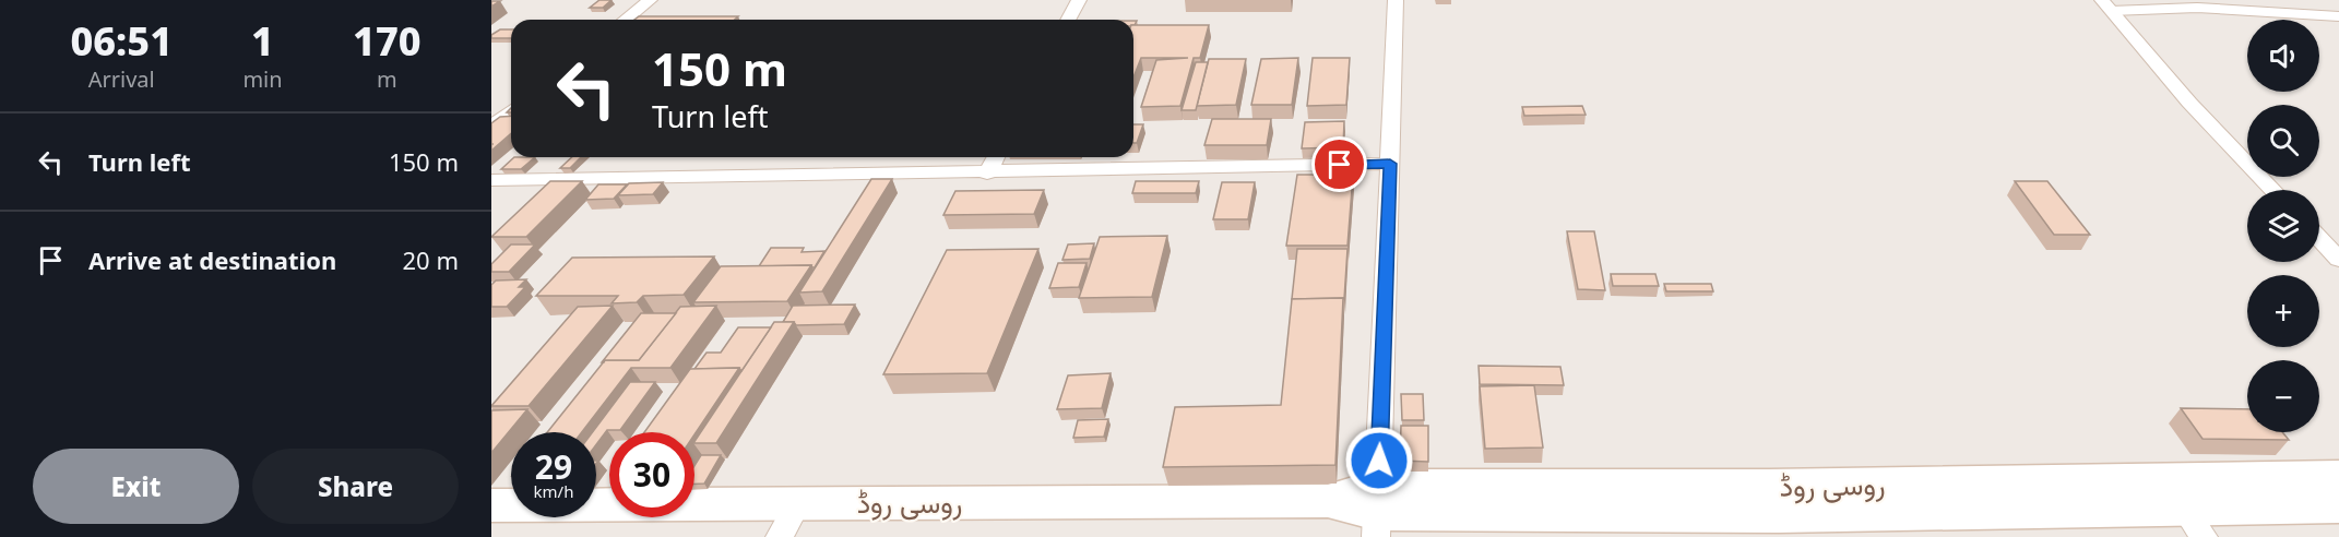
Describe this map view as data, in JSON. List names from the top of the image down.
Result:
{
  "streets": {
    "main road": ["روسی روڈ"]
  },
  "page": {
    "eta": [
      "06:51",
      "Arrival",
      "1",
      "min",
      "170",
      "m"
    ],
    "map_buttons": ["+", "−"],
    "turn": ["150 m", "Turn left"],
    "list": [
      {
        "name": "Turn left",
        "value": "150 m"
      },
      {
        "name": "Arrive at destination",
        "value": "20 m"
      }
    ],
    "speed": "29 km/h",
    "limit": "30",
    "buttons": ["Exit", "Share"]
  }
}
